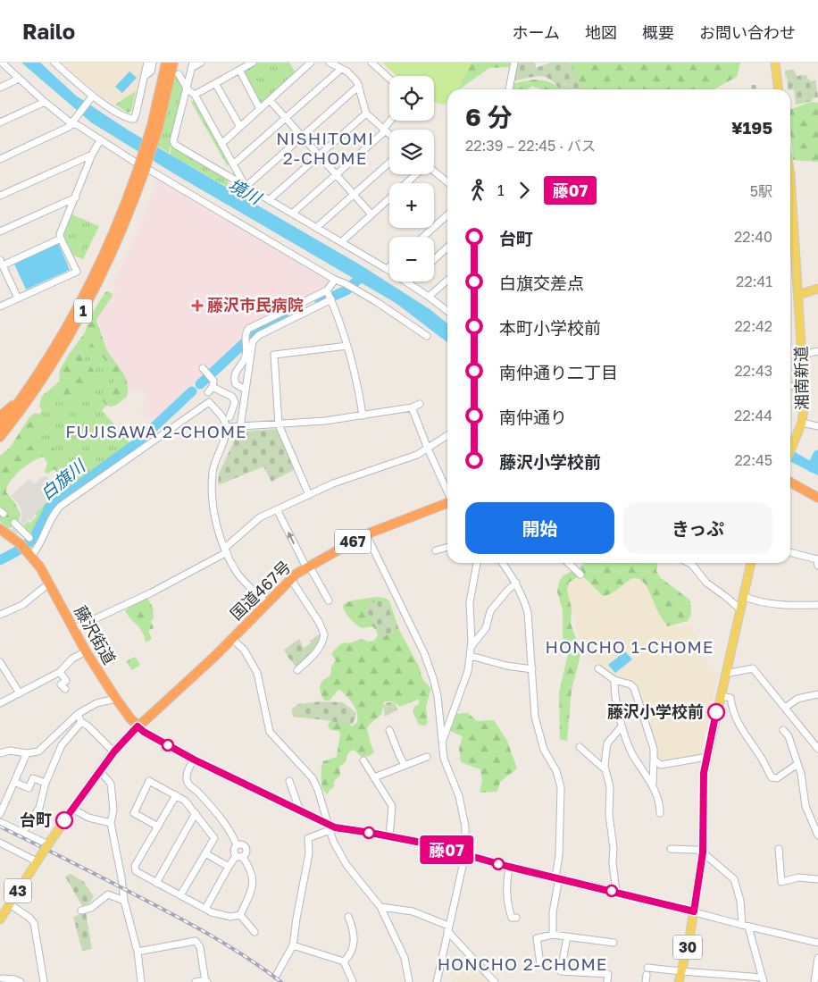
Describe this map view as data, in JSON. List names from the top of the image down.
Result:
{
  "streets": {
    "highway": [
      "1",
      "467",
      "国道467号",
      "藤沢街道"
    ],
    "main road": ["湘南新道", "43", "30"]
  },
  "crossings": [
    ["国道467号", "藤沢街道"],
    ["国道467号", "43"],
    ["藤沢街道", "43"]
  ],
  "districts": [
    "NISHITOMI 2-CHOME",
    "FUJISAWA 2-CHOME",
    "HONCHO 1-CHOME",
    "HONCHO 2-CHOME"
  ],
  "water": ["境川", "白旗川"],
  "places": {
    "health": ["藤沢市民病院"],
    "other": ["藤沢小学校前", "台町"]
  },
  "lines": ["bus line 藤07"],
  "page": {
    "header": "Railo",
    "nav": [
      "ホーム",
      "地図",
      "概要",
      "お問い合わせ"
    ],
    "on_map": "藤07",
    "map_buttons": ["+", "−"],
    "heading": ["6 分", "22:39 – 22:45 · バス", "¥195"],
    "legs": ["1", "藤07", "5駅"],
    "list": [
      {
        "name": "台町",
        "value": "22:40"
      },
      {
        "name": "白旗交差点",
        "value": "22:41"
      },
      {
        "name": "本町小学校前",
        "value": "22:42"
      },
      {
        "name": "南仲通り二丁目",
        "value": "22:43"
      },
      {
        "name": "南仲通り",
        "value": "22:44"
      },
      {
        "name": "藤沢小学校前",
        "value": "22:45"
      }
    ],
    "buttons": ["開始", "きっぷ"]
  }
}
